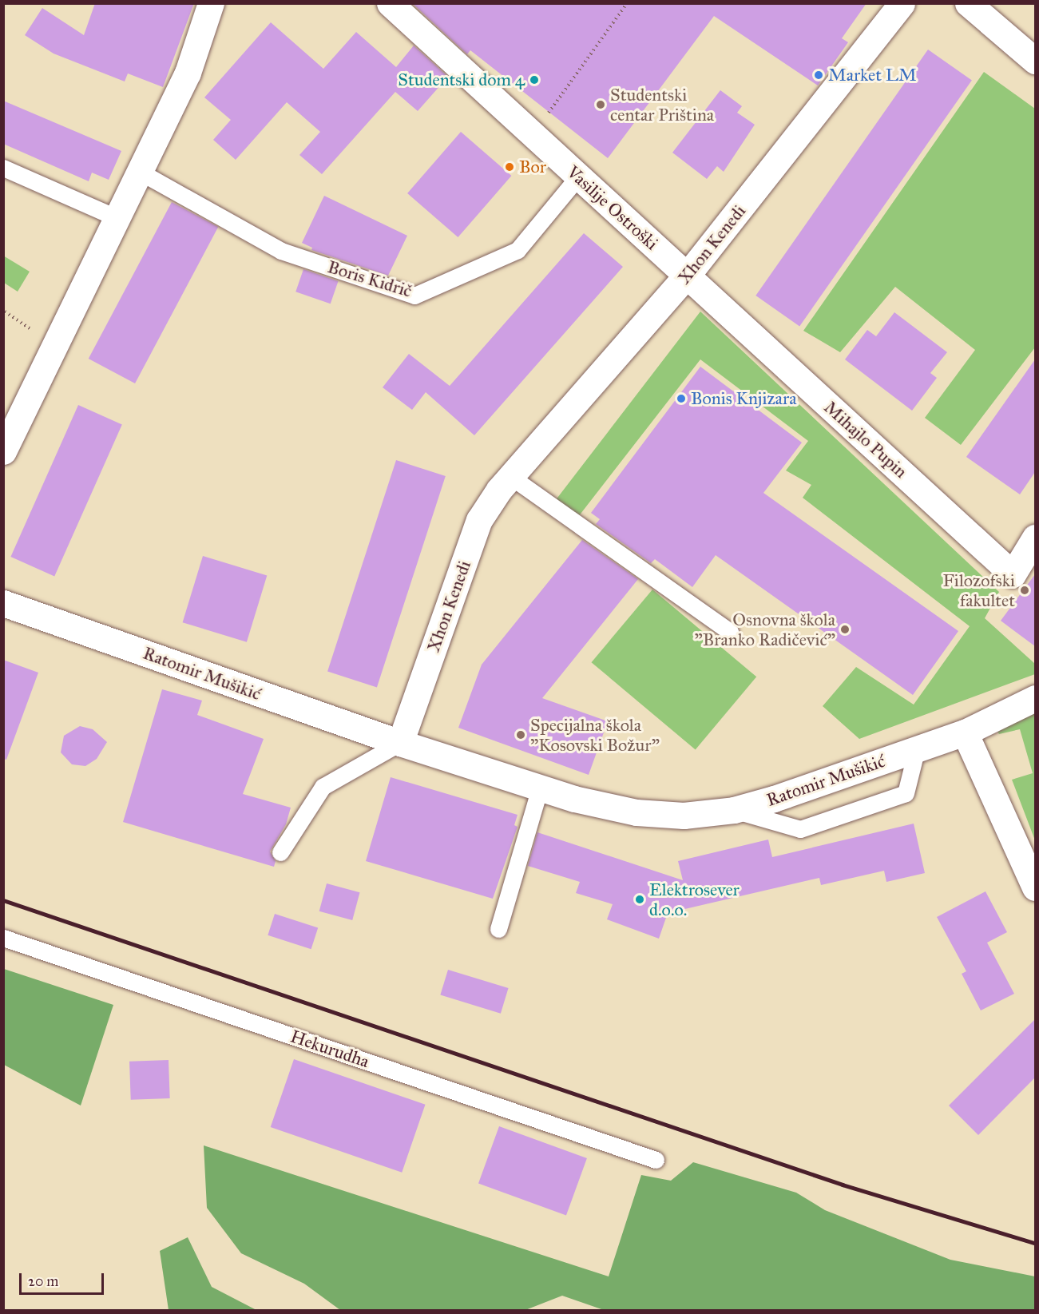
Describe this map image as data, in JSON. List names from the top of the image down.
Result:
{
  "streets": {
    "street": [
      "Vasilije Ostroški",
      "Xhon Kenedi",
      "Mihajlo Pupin",
      "Ratomir Mušikić"
    ],
    "lane": ["Boris Kidrič", "Hekurudha"]
  },
  "crossings": [
    ["Vasilije Ostroški", "Xhon Kenedi"],
    ["Vasilije Ostroški", "Boris Kidrič"],
    ["Vasilije Ostroški", "Mihajlo Pupin"],
    ["Xhon Kenedi", "Mihajlo Pupin"],
    ["Xhon Kenedi", "Ratomir Mušikić"]
  ],
  "places": [
    "Market LM",
    "Studentski dom 4",
    "Studentski centar Priština",
    "Bor",
    "Bonis Knjizara",
    "Filozofski fakultet",
    "Osnovna škola \"Branko Radičević\"",
    "Specijalna škola \"Kosovski Božur\"",
    "Elektrosever d.o.o."
  ],
  "scale_bar": "20 m"
}
